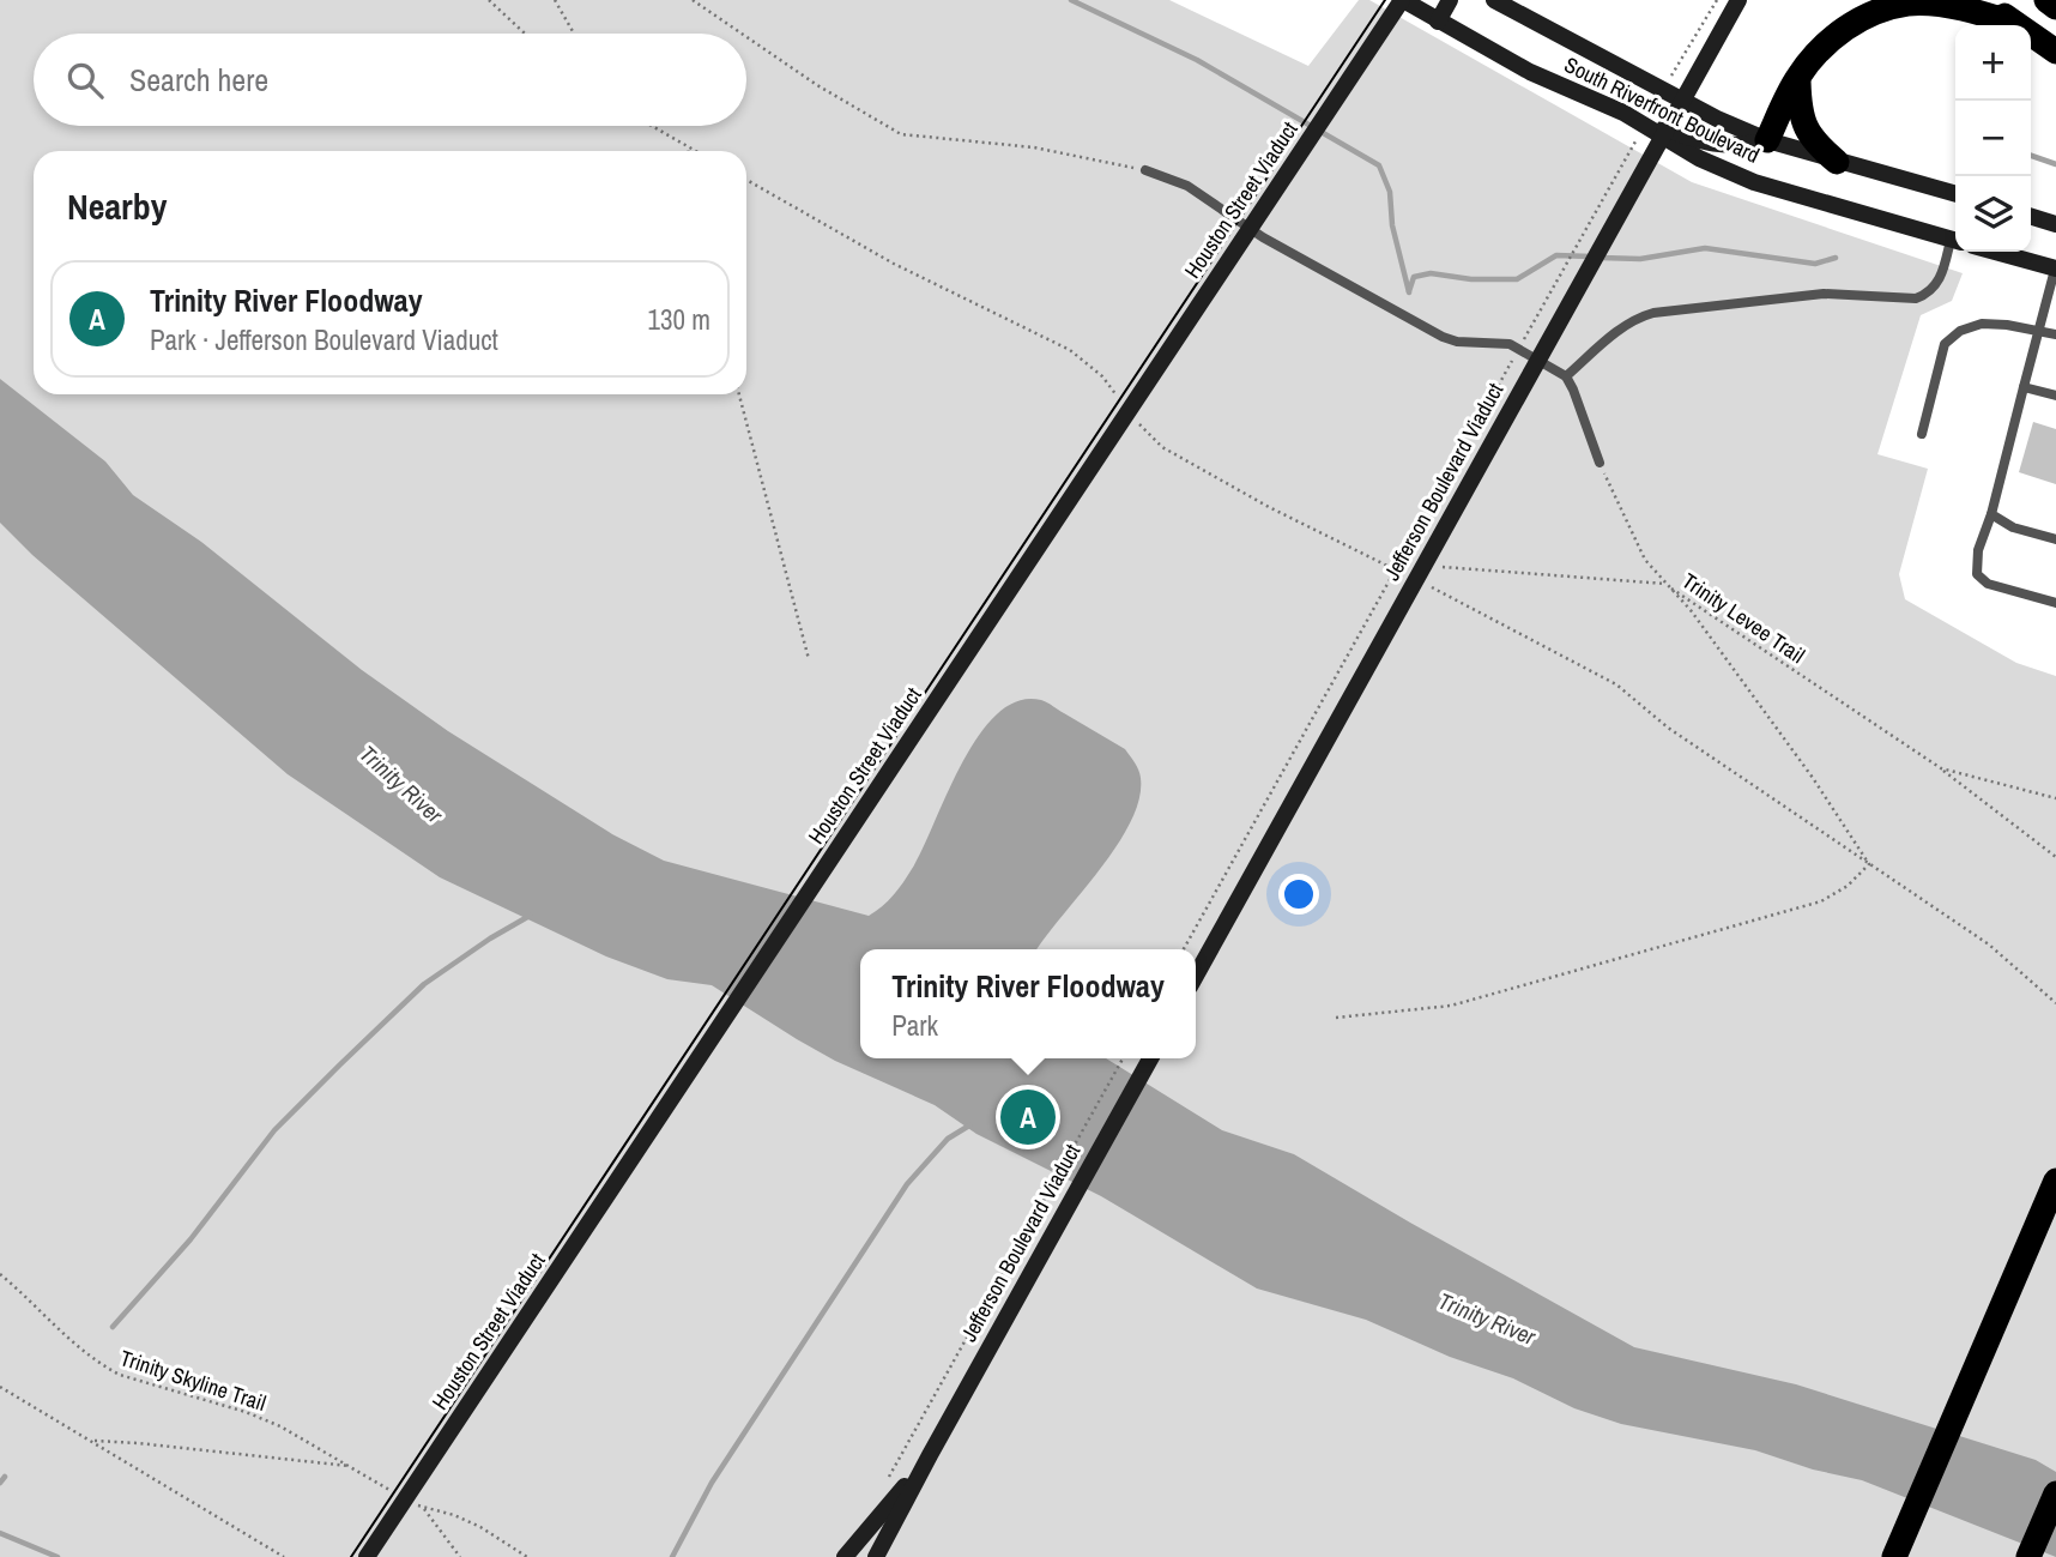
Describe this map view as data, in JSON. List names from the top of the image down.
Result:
{
  "streets": {
    "main road": ["South Riverfront Boulevard", "Houston Street Viaduct", "Jefferson Boulevard Viaduct"],
    "path": ["Trinity Levee Trail", "Trinity Skyline Trail"]
  },
  "crossings": [
    ["South Riverfront Boulevard", "Houston Street Viaduct"]
  ],
  "water": ["Trinity River"],
  "page": {
    "map_buttons": ["+", "−"],
    "search": "Search here",
    "heading": "Nearby",
    "list": [
      {
        "mark": "A",
        "name": "Trinity River Floodway",
        "note": "Park · Jefferson Boulevard Viaduct",
        "value": "130 m"
      }
    ],
    "popup": ["Trinity River Floodway", "Park"],
    "pins": "A"
  }
}
